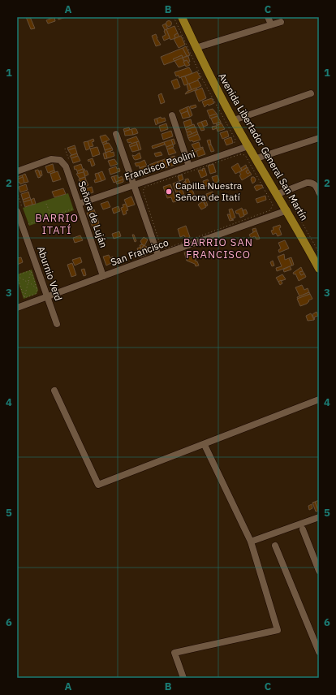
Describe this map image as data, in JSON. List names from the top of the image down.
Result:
{
  "streets": {
    "main road": ["Avenida Libertador General San Martín"],
    "street": [
      "Francisco Paolini",
      "Señora de Luján",
      "San Francisco",
      "Aburnio Verd"
    ]
  },
  "crossings": [
    ["Avenida Libertador General San Martín", "Francisco Paolini"],
    ["Avenida Libertador General San Martín", "San Francisco"],
    ["Francisco Paolini", "Señora de Luján"],
    ["Señora de Luján", "San Francisco"],
    ["San Francisco", "Aburnio Verd"]
  ],
  "districts": ["BARRIO ITATÍ", "BARRIO SAN FRANCISCO"],
  "places": ["Capilla Nuestra Señora de Itatí"],
  "grid": {
    "columns": ["A", "B", "C"],
    "rows": [
      "1",
      "2",
      "3",
      "4",
      "5",
      "6"
    ]
  }
}
